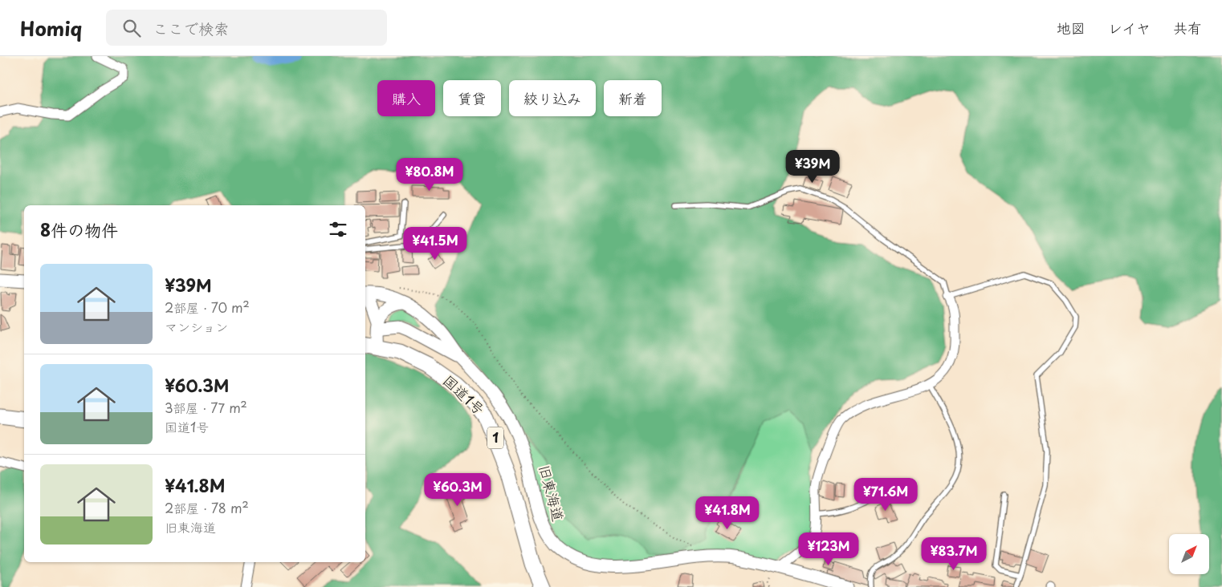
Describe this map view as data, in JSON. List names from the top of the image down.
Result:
{
  "streets": {
    "highway": ["国道1号", "1"],
    "street": ["旧東海道"]
  },
  "north": "top right",
  "page": {
    "header": "Homiq",
    "search": "ここで検索",
    "nav": ["地図", "レイヤ", "共有"],
    "chip": [
      "購入",
      "賃貸",
      "絞り込み",
      "新着"
    ],
    "price": [
      "¥39M",
      "¥80.8M",
      "¥41.5M",
      "¥60.3M",
      "¥71.6M",
      "¥41.8M",
      "¥123M",
      "¥83.7M"
    ],
    "heading": "8件の物件",
    "list": [
      {
        "name": "¥39M",
        "note": "2部屋 · 70 m² · マンション"
      },
      {
        "name": "¥60.3M",
        "note": "3部屋 · 77 m² · 国道1号"
      },
      {
        "name": "¥41.8M",
        "note": "2部屋 · 78 m² · 旧東海道"
      }
    ]
  }
}
